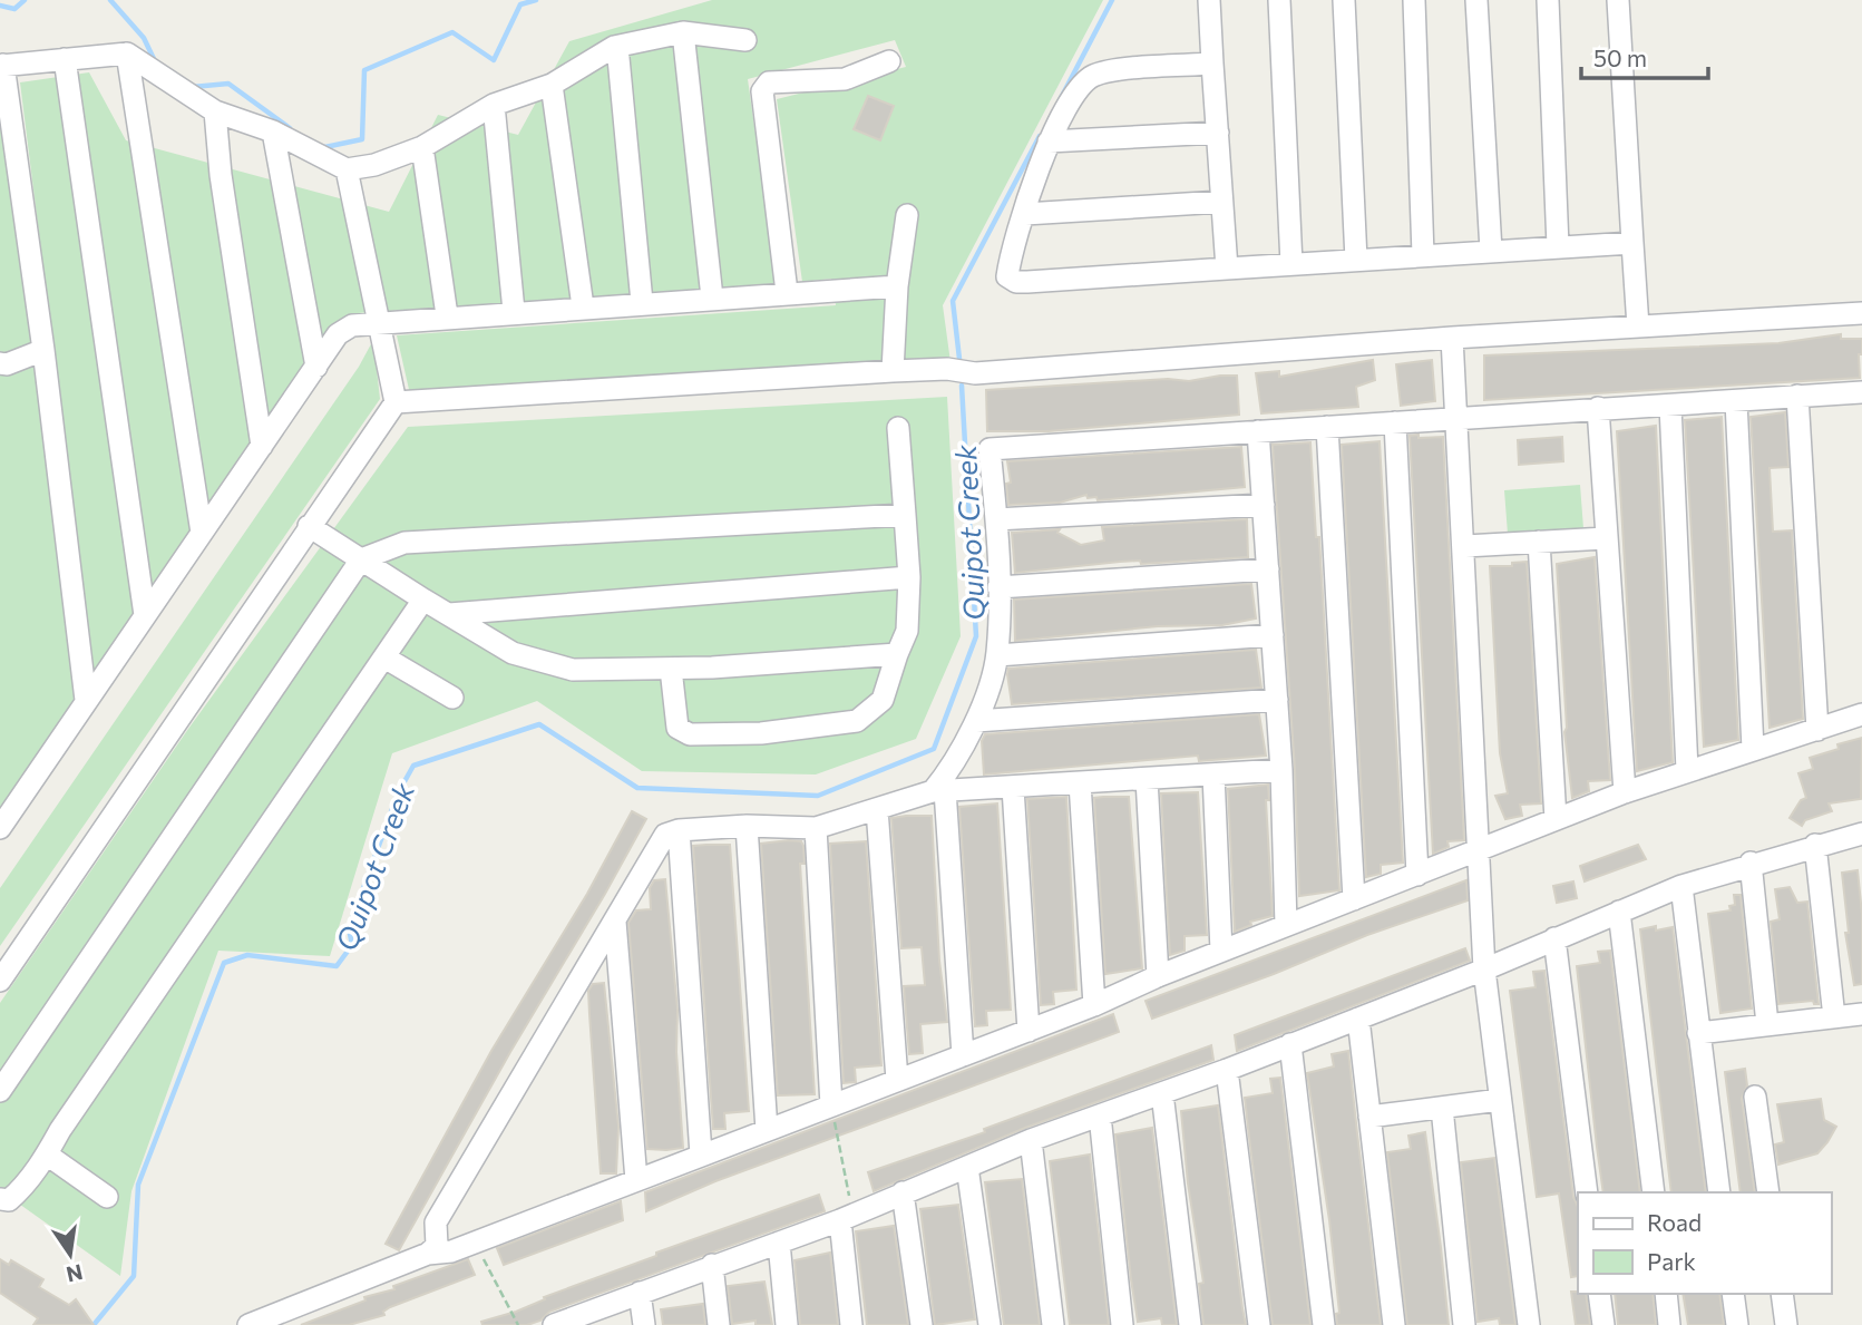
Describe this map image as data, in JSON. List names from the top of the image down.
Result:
{
  "water": ["Quipot Creek"],
  "legend": ["Road", "Park"],
  "scale_bar": "50 m",
  "north": "bottom"
}
